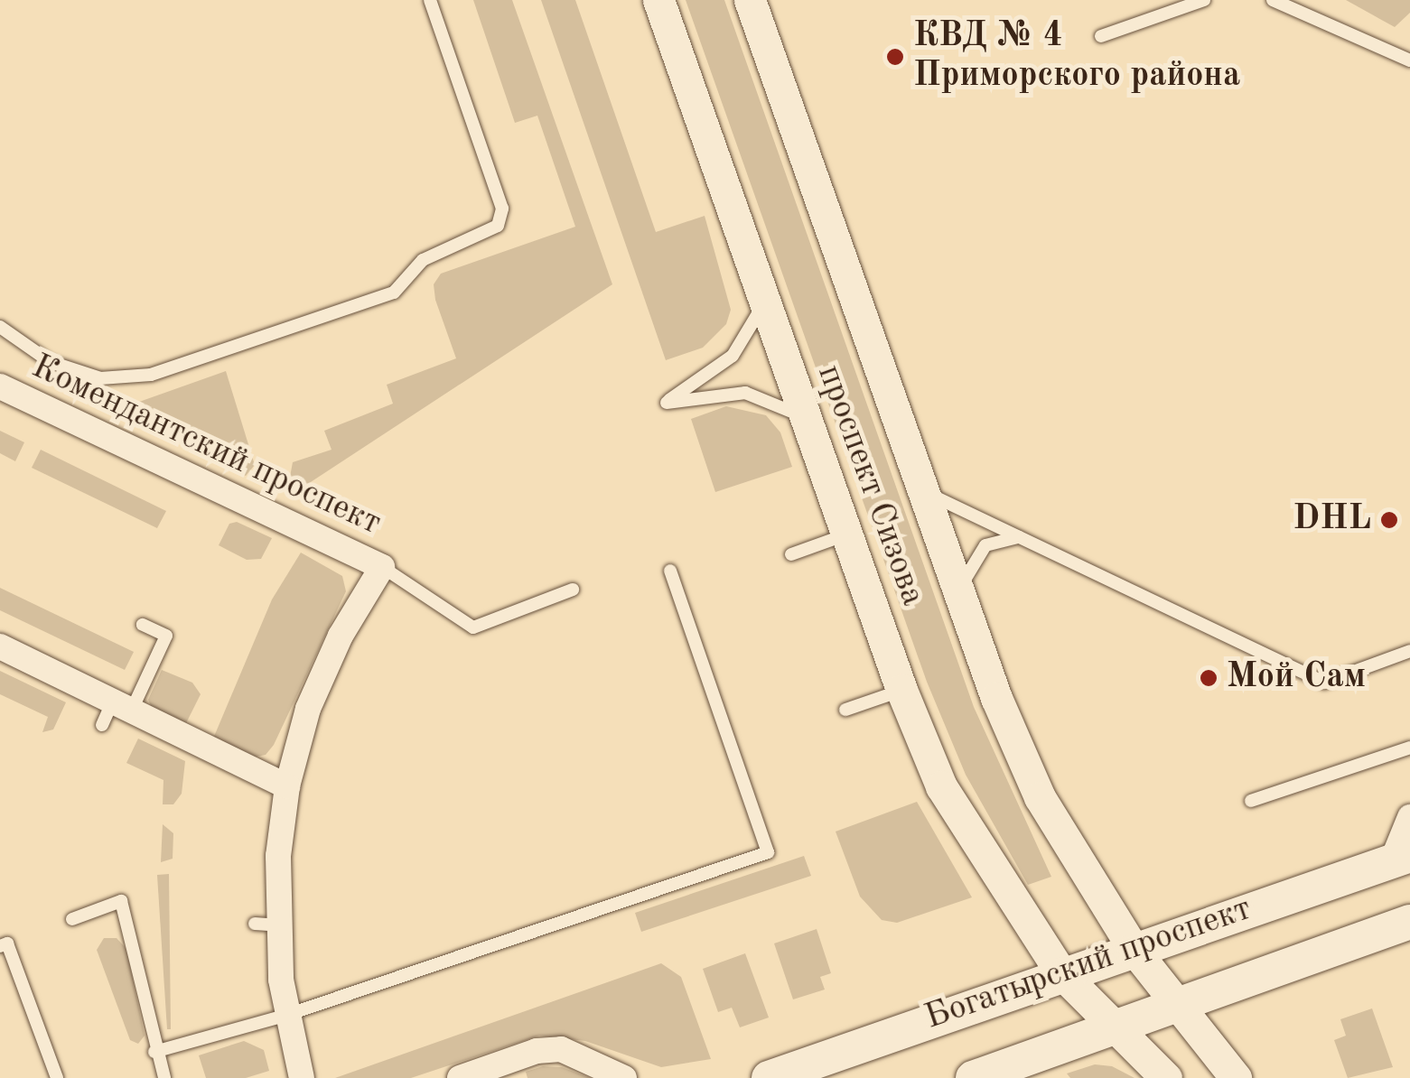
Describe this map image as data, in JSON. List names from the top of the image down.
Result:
{
  "streets": {
    "main road": ["Богатырский проспект"],
    "street": ["Комендантский проспект", "проспект Сизова"]
  },
  "crossings": [
    ["проспект Сизова", "Богатырский проспект"]
  ],
  "places": ["КВД № 4 Приморского района", "DHL", "Мой Сам"]
}
